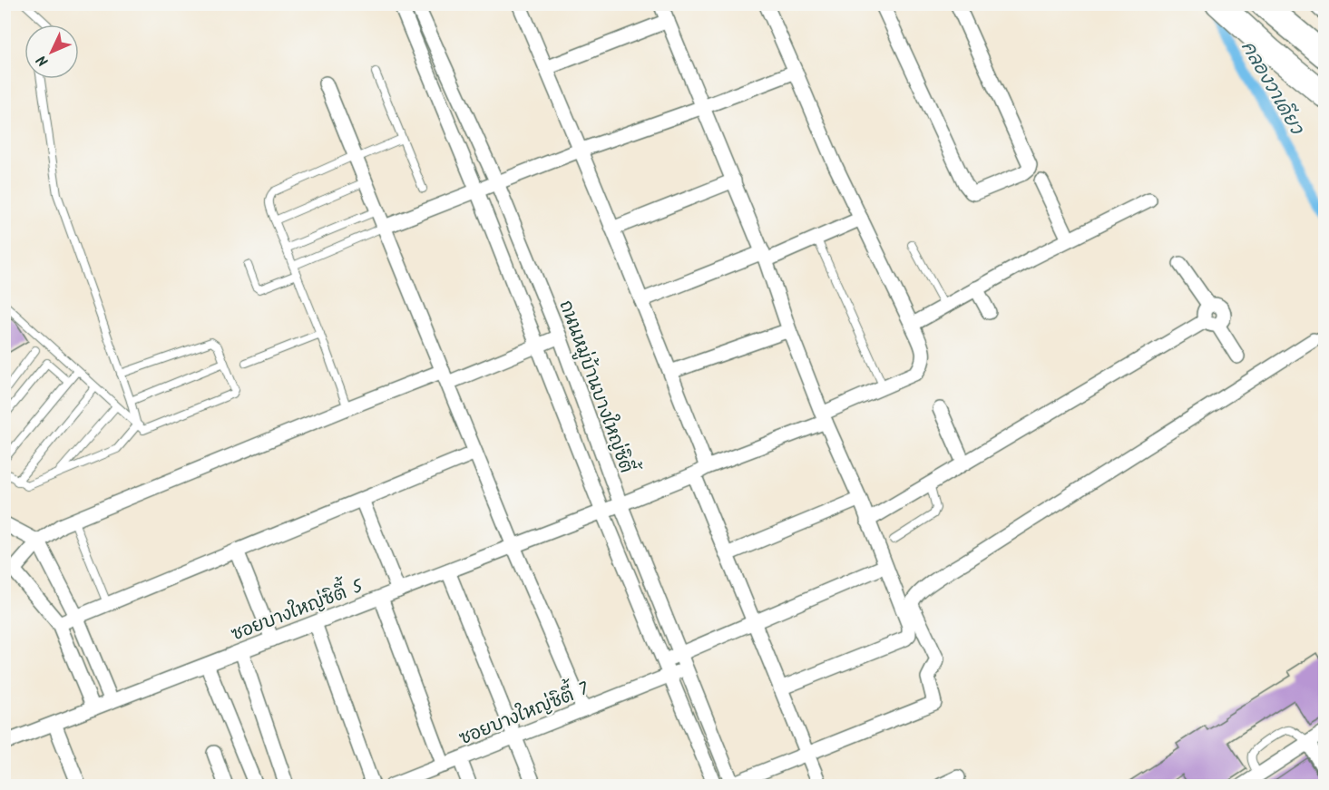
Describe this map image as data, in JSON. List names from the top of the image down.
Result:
{
  "streets": {
    "street": ["ถนนหมู่บ้านบางใหญ่ซิตี้", "ซอยบางใหญ่ซิตี้ 5", "ซอยบางใหญ่ซิตี้ 7"]
  },
  "crossings": [
    ["ถนนหมู่บ้านบางใหญ่ซิตี้", "ซอยบางใหญ่ซิตี้ 5"],
    ["ถนนหมู่บ้านบางใหญ่ซิตี้", "ซอยบางใหญ่ซิตี้ 7"]
  ],
  "water": ["คลองวาเดียว"],
  "north": "bottom left"
}
